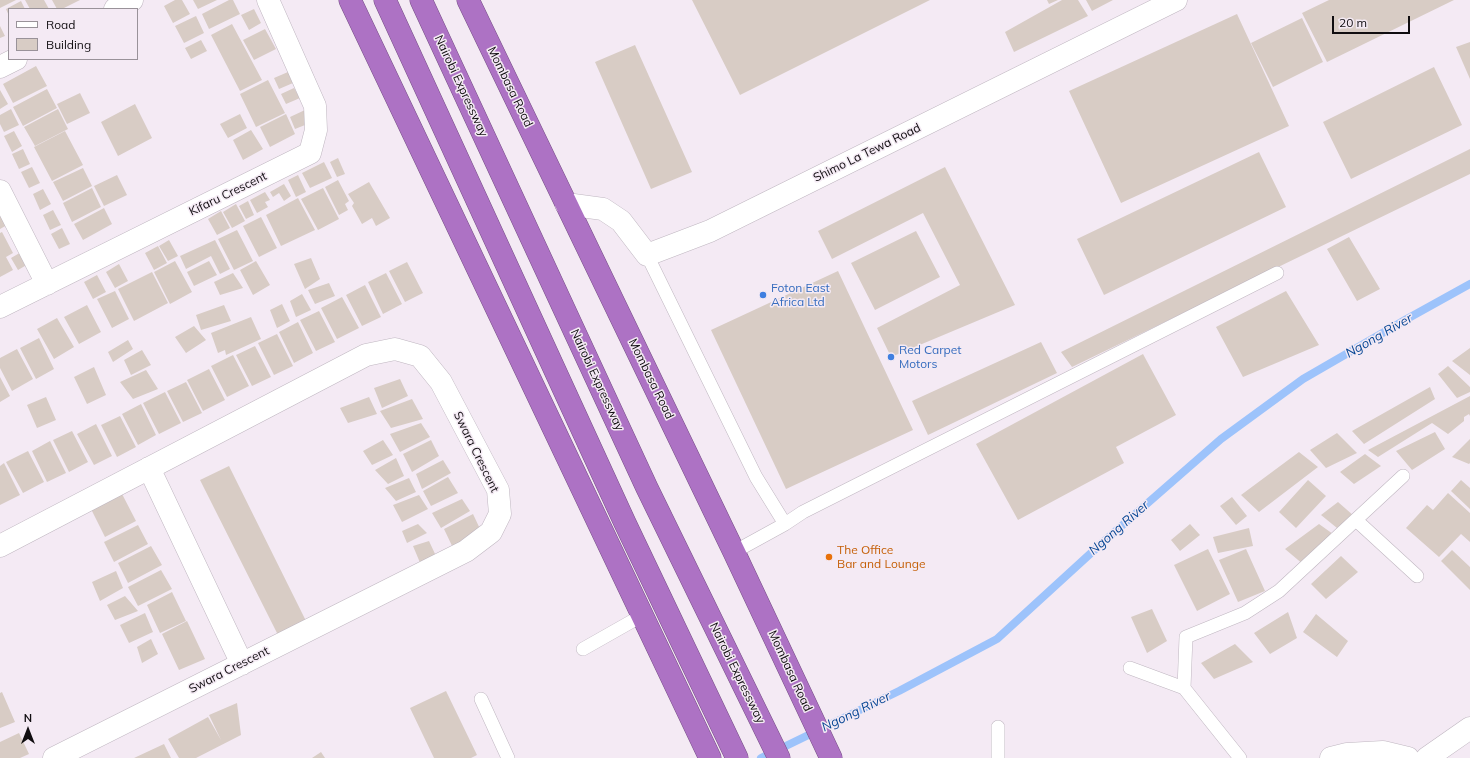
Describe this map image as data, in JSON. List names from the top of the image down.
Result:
{
  "streets": {
    "highway": ["Nairobi Expressway", "Mombasa Road"],
    "street": ["Shimo La Tewa Road", "Kifaru Crescent", "Swara Crescent"]
  },
  "water": ["Ngong River"],
  "places": ["Foton East Africa Ltd", "Red Carpet Motors", "The Office Bar and Lounge"],
  "legend": ["Road", "Building"],
  "scale_bar": "20 m",
  "north": "top"
}
